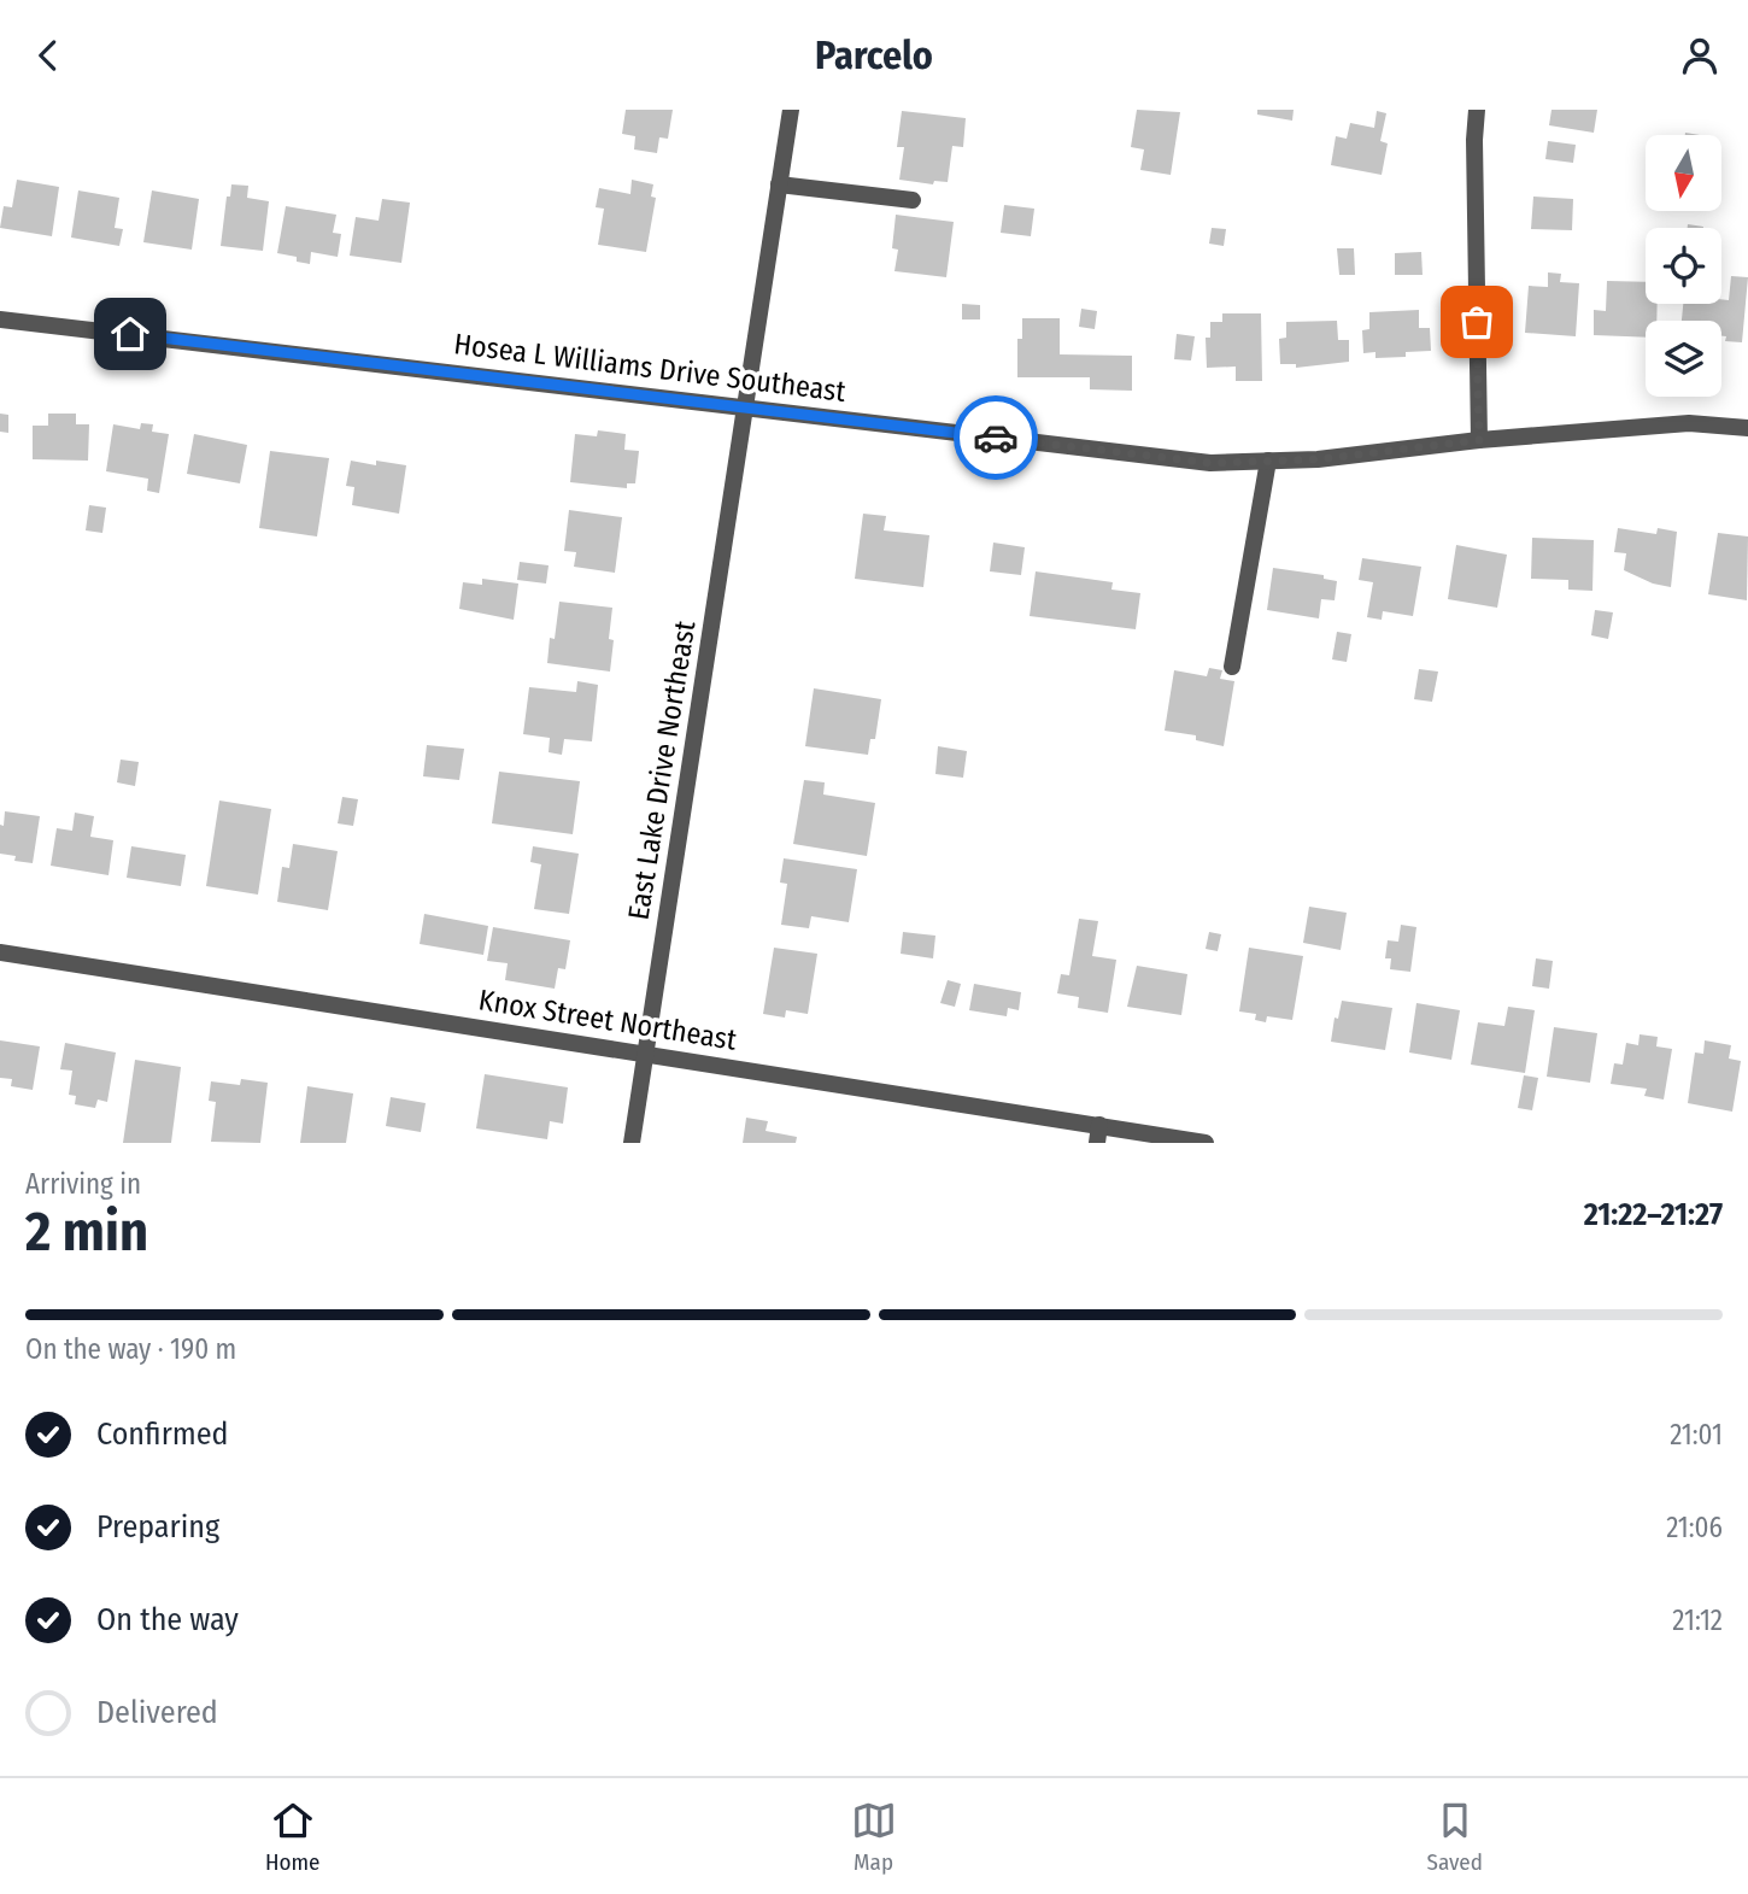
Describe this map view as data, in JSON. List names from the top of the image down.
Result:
{
  "streets": {
    "street": ["Hosea L Williams Drive Southeast", "East Lake Drive Northeast", "Knox Street Northeast"]
  },
  "crossings": [
    ["Hosea L Williams Drive Southeast", "East Lake Drive Northeast"],
    ["East Lake Drive Northeast", "Knox Street Northeast"]
  ],
  "north": "bottom",
  "page": {
    "header": "Parcelo",
    "heading": ["2 min", "Arriving in", "21:22–21:27"],
    "bar": "On the way · 190 m",
    "list": [
      ["Confirmed", "21:01"],
      ["Preparing", "21:06"],
      ["On the way", "21:12"],
      "Delivered"
    ],
    "tabs": ["Home", "Map", "Saved"]
  }
}
